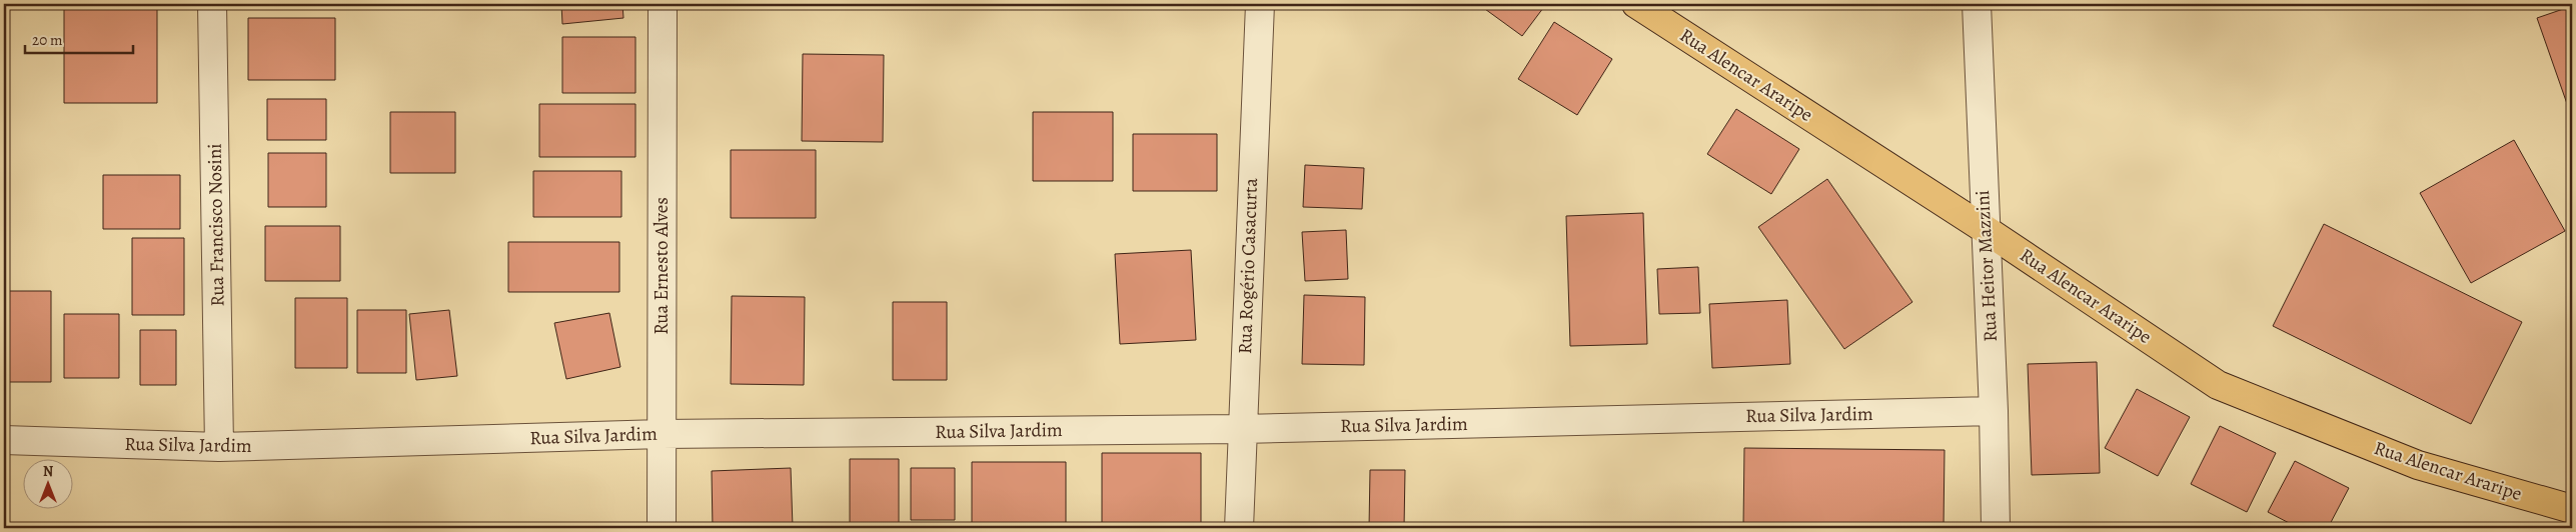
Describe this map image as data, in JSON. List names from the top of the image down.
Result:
{
  "streets": {
    "main road": ["Rua Alencar Araripe"],
    "street": [
      "Rua Francisco Nosini",
      "Rua Ernesto Alves",
      "Rua Rogério Casacurta",
      "Rua Heitor Mazzini",
      "Rua Silva Jardim"
    ]
  },
  "crossings": [
    ["Rua Alencar Araripe", "Rua Heitor Mazzini"],
    ["Rua Francisco Nosini", "Rua Silva Jardim"],
    ["Rua Ernesto Alves", "Rua Silva Jardim"],
    ["Rua Rogério Casacurta", "Rua Silva Jardim"],
    ["Rua Heitor Mazzini", "Rua Silva Jardim"]
  ],
  "scale_bar": "20 m",
  "north": "top"
}
